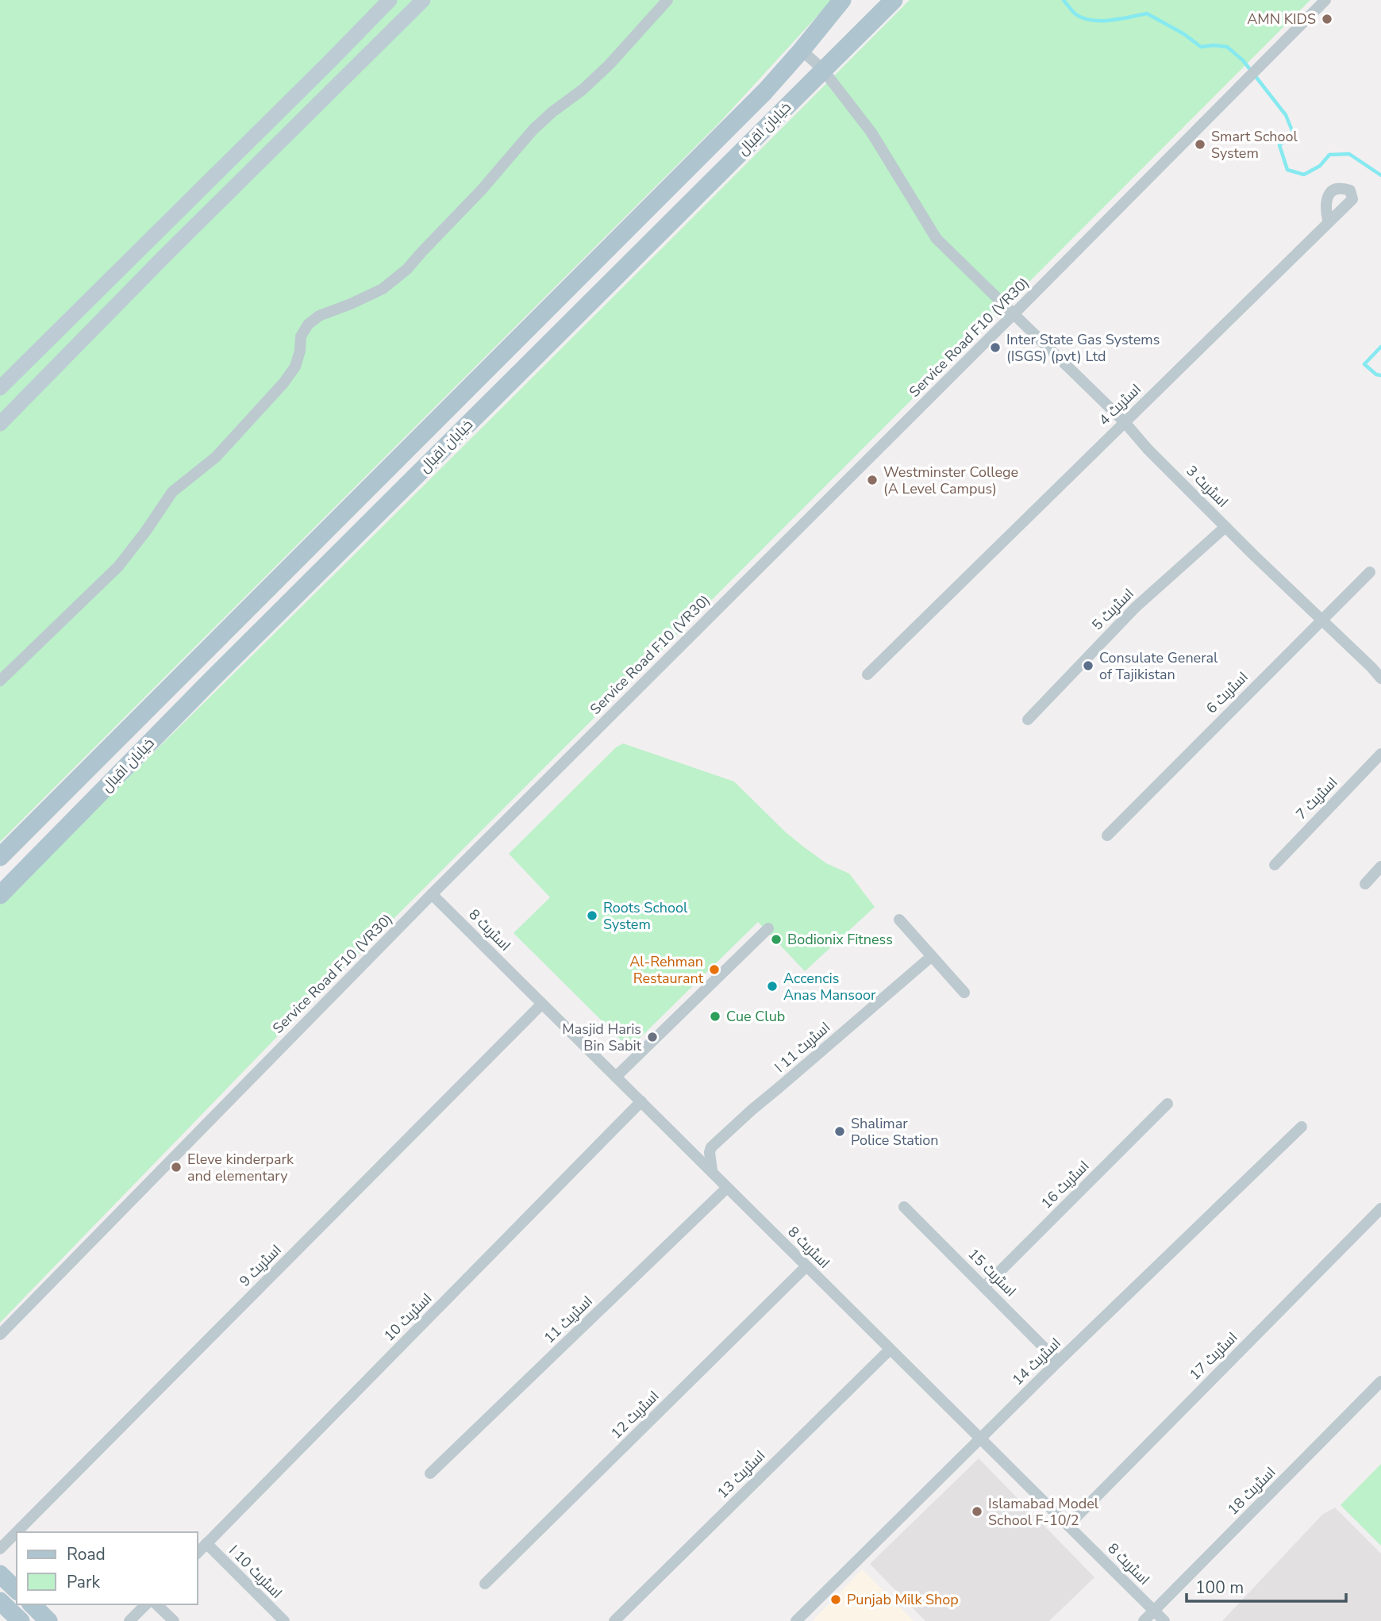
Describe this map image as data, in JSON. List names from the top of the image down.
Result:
{
  "streets": {
    "main road": ["خیابان اقبال"],
    "street": [
      "Service Road F10 (VR30)",
      "اسٹریٹ 4",
      "اسٹریٹ 3",
      "اسٹریٹ 5",
      "اسٹریٹ 6",
      "اسٹریٹ 7",
      "اسٹریٹ 8",
      "اسٹریٹ 11 ا",
      "اسٹریٹ 16",
      "اسٹریٹ 9",
      "اسٹریٹ 15",
      "اسٹریٹ 10",
      "اسٹریٹ 11",
      "اسٹریٹ 17",
      "اسٹریٹ 14",
      "اسٹریٹ 12",
      "اسٹریٹ 13",
      "اسٹریٹ 18",
      "اسٹریٹ 10 ا"
    ]
  },
  "crossings": [
    ["خیابان اقبال", "اسٹریٹ 3"],
    ["Service Road F10 (VR30)", "اسٹریٹ 3"],
    ["Service Road F10 (VR30)", "اسٹریٹ 8"],
    ["اسٹریٹ 4", "اسٹریٹ 3"],
    ["اسٹریٹ 3", "اسٹریٹ 5"],
    ["اسٹریٹ 3", "اسٹریٹ 6"],
    ["اسٹریٹ 8", "اسٹریٹ 11 ا"],
    ["اسٹریٹ 8", "اسٹریٹ 9"],
    ["اسٹریٹ 8", "اسٹریٹ 10"],
    ["اسٹریٹ 8", "اسٹریٹ 11"],
    ["اسٹریٹ 8", "اسٹریٹ 17"],
    ["اسٹریٹ 8", "اسٹریٹ 14"],
    ["اسٹریٹ 8", "اسٹریٹ 12"],
    ["اسٹریٹ 8", "اسٹریٹ 13"],
    ["اسٹریٹ 8", "اسٹریٹ 18"],
    ["اسٹریٹ 16", "اسٹریٹ 15"],
    ["اسٹریٹ 15", "اسٹریٹ 14"],
    ["اسٹریٹ 10", "اسٹریٹ 10 ا"]
  ],
  "places": [
    "AMN KIDS",
    "Smart School System",
    "Inter State Gas Systems (ISGS) (pvt) Ltd",
    "Westminster College (A Level Campus)",
    "Consulate General of Tajikistan",
    "Roots School System",
    "Bodionix Fitness",
    "Al-Rehman Restaurant",
    "Accencis Anas Mansoor",
    "Cue Club",
    "Masjid Haris Bin Sabit",
    "Shalimar Police Station",
    "Eleve kinderpark and elementary",
    "Islamabad Model School F-10/2",
    "Punjab Milk Shop"
  ],
  "legend": ["Road", "Park"],
  "scale_bar": "100 m"
}
